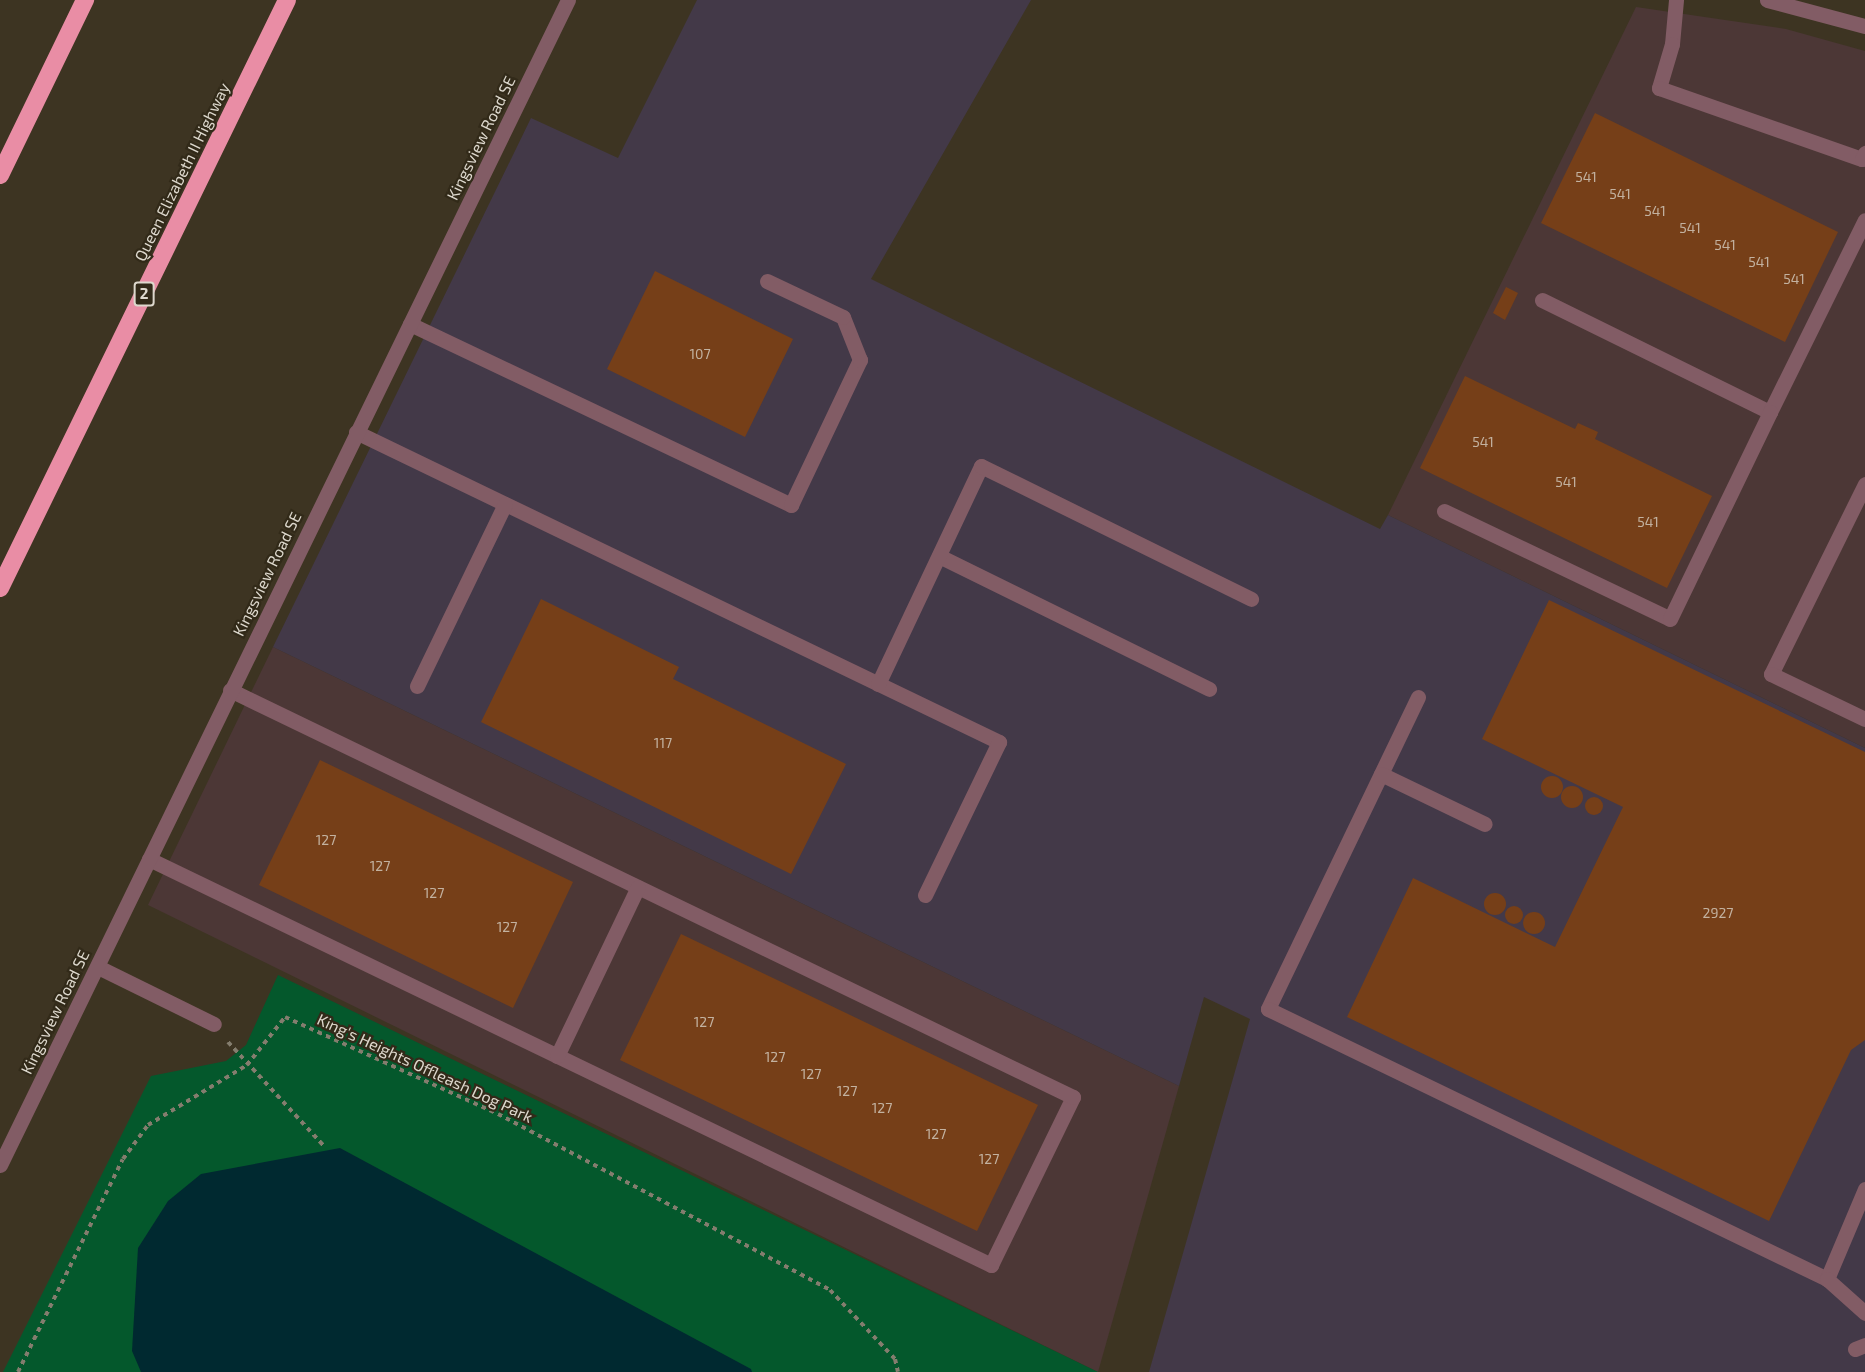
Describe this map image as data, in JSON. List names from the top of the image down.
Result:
{
  "streets": {
    "highway": ["Queen Elizabeth II Highway", "2"],
    "street": ["Kingsview Road SE"],
    "path": ["King's Heights Offleash Dog Park"]
  },
  "house_numbers": [
    "541",
    "541",
    "541",
    "541",
    "541",
    "541",
    "541",
    "107",
    "541",
    "541",
    "541",
    "117",
    "127",
    "127",
    "127",
    "2927",
    "127",
    "127",
    "127",
    "127",
    "127",
    "127",
    "127",
    "127"
  ]
}
